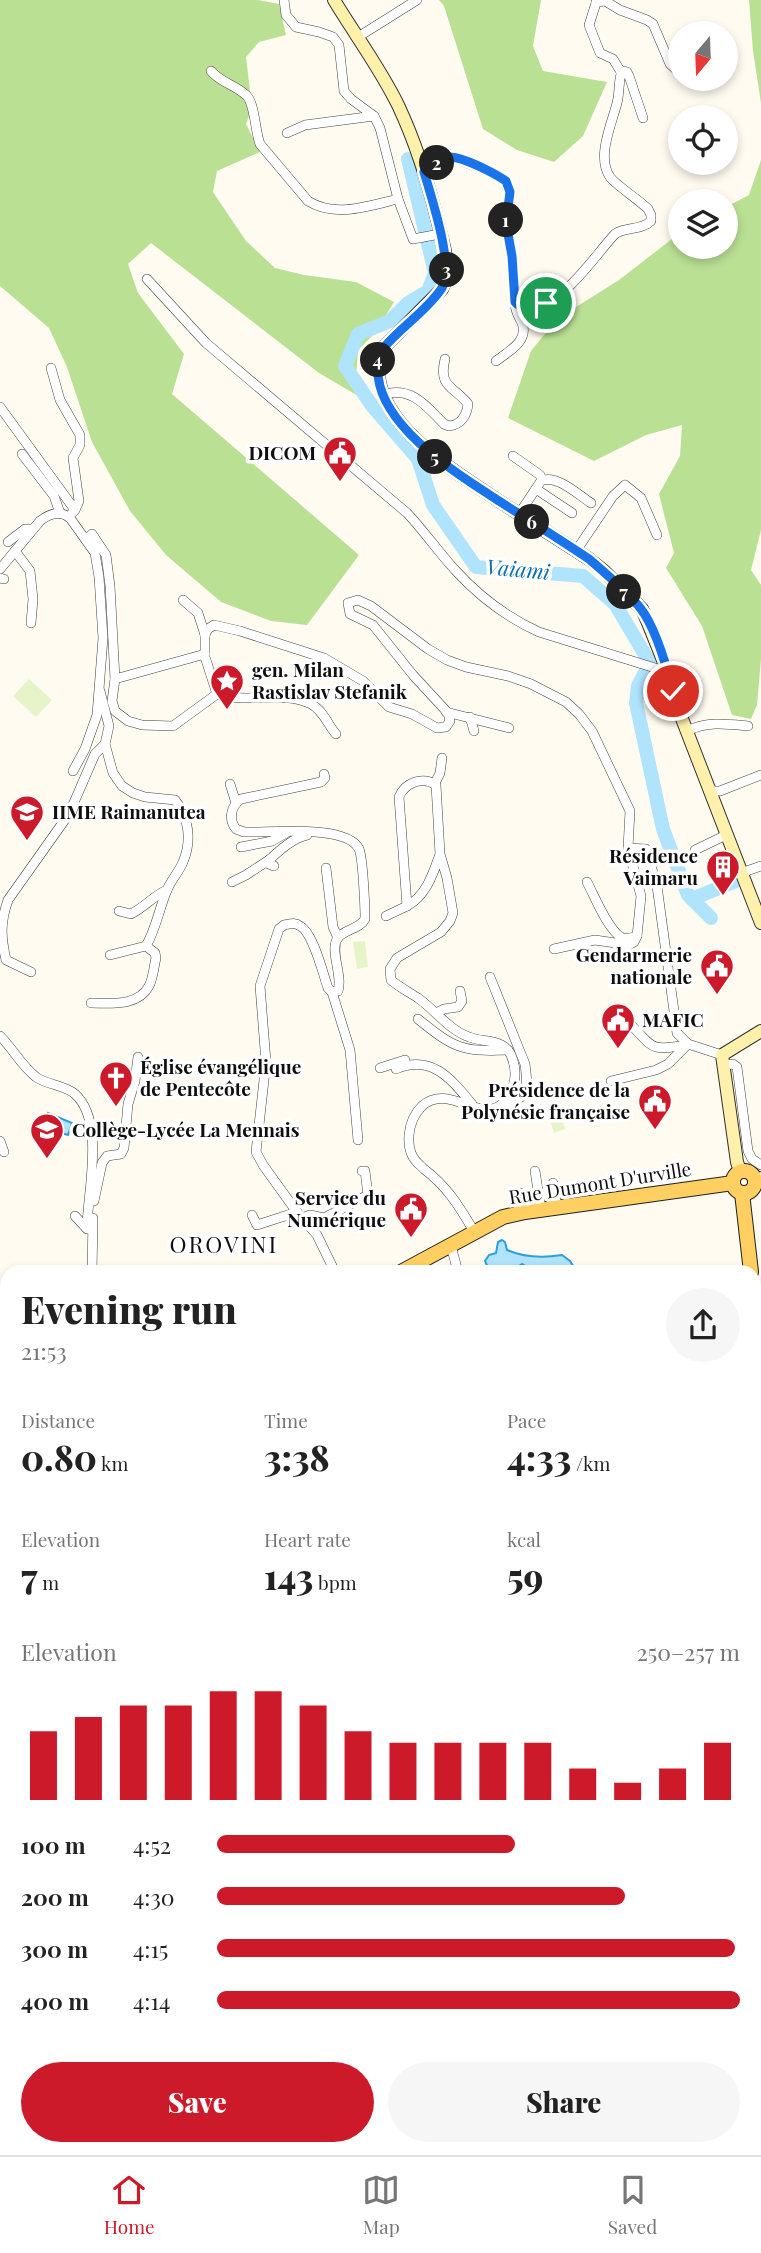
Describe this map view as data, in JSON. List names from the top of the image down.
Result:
{
  "streets": {
    "main road": ["Rue Dumont D'urville"]
  },
  "districts": ["OROVINI"],
  "water": ["Vaiami"],
  "places": {
    "public building": [
      "DICOM",
      "Gendarmerie nationale",
      "MAFIC",
      "Présidence de la Polynésie française",
      "Service du Numérique"
    ],
    "place": ["gen. Milan Rastislav Stefanik"],
    "school or university": ["IIME Raimanutea", "Collège-Lycée La Mennais"],
    "building": ["Résidence Vaimaru"],
    "church": ["Église évangélique de Pentecôte"]
  },
  "north": "bottom",
  "page": {
    "pins": [
      "2",
      "1",
      "3",
      "4",
      "5",
      "6",
      "7"
    ],
    "heading": ["Evening run", "21:53"],
    "stats": [
      ["Distance", "0.80 km"],
      ["Time", "3:38"],
      ["Pace", "4:33 /km"],
      ["Elevation", "7 m"],
      ["Heart rate", "143 bpm"],
      ["kcal", "59"]
    ],
    "chart": ["Elevation", "250–257 m"],
    "list": [
      {
        "name": "100 m",
        "note": "4:52"
      },
      {
        "name": "200 m",
        "note": "4:30"
      },
      {
        "name": "300 m",
        "note": "4:15"
      },
      {
        "name": "400 m",
        "note": "4:14"
      }
    ],
    "buttons": ["Save", "Share"],
    "tabs": ["Home", "Map", "Saved"]
  }
}
